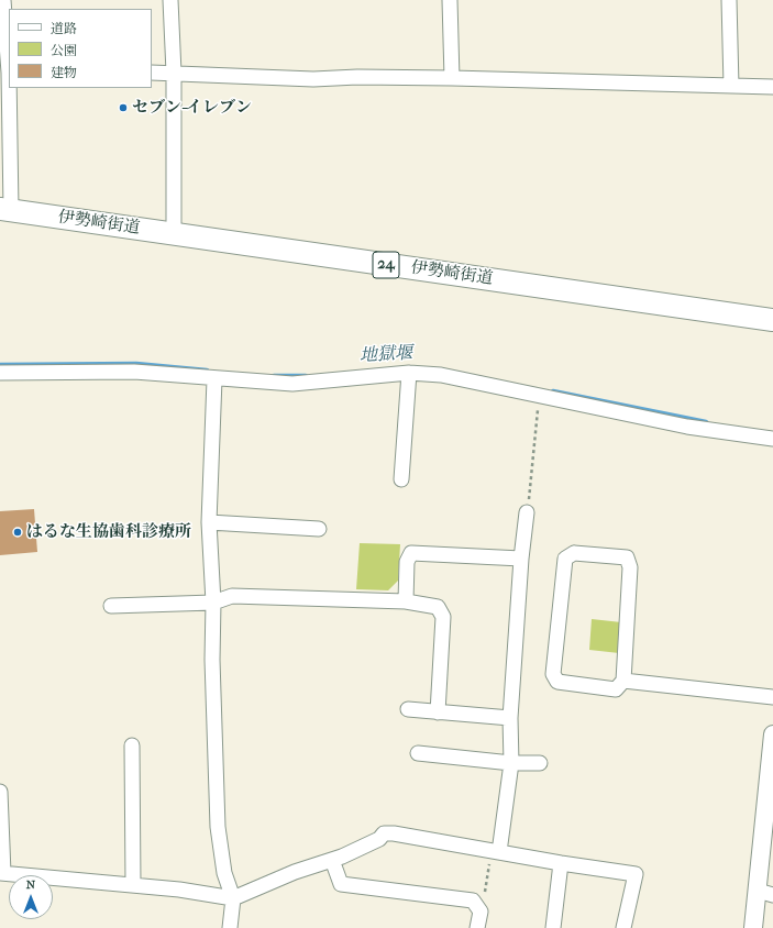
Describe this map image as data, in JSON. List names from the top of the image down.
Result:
{
  "streets": {
    "main road": ["伊勢崎街道", "24"]
  },
  "water": ["地獄堰"],
  "places": ["セブン-イレブン", "はるな生協歯科診療所"],
  "legend": ["道路", "公園", "建物"],
  "north": "top"
}
